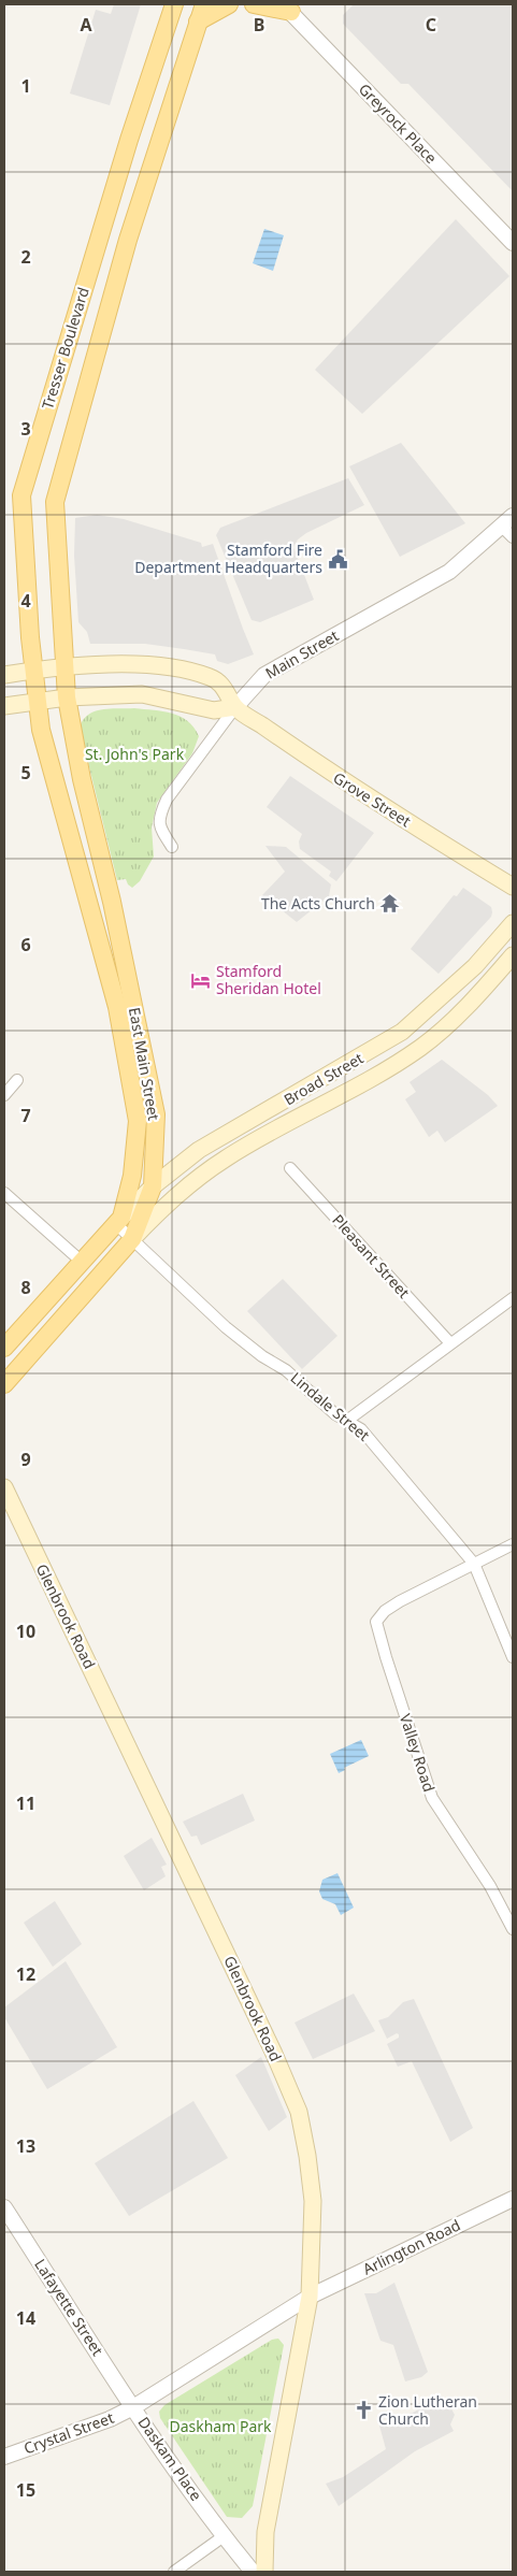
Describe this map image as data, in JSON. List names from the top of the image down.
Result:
{
  "streets": {
    "main road": [
      "Tresser Boulevard",
      "Grove Street",
      "East Main Street",
      "Broad Street",
      "Glenbrook Road"
    ],
    "street": [
      "Greyrock Place",
      "Main Street",
      "Pleasant Street",
      "Lindale Street",
      "Valley Road",
      "Arlington Road",
      "Lafayette Street",
      "Crystal Street",
      "Daskam Place"
    ]
  },
  "crossings": [
    ["Tresser Boulevard", "Grove Street"],
    ["Tresser Boulevard", "East Main Street"],
    ["Main Street", "Grove Street"],
    ["East Main Street", "Broad Street"],
    ["East Main Street", "Lindale Street"],
    ["Broad Street", "Lindale Street"],
    ["Lindale Street", "Valley Road"],
    ["Glenbrook Road", "Arlington Road"],
    ["Glenbrook Road", "Daskam Place"],
    ["Arlington Road", "Daskam Place"],
    ["Lafayette Street", "Crystal Street"],
    ["Lafayette Street", "Daskam Place"],
    ["Crystal Street", "Daskam Place"]
  ],
  "parks": ["St. John's Park", "Daskham Park"],
  "places": {
    "public building": ["Stamford Fire Department Headquarters"],
    "temple": ["The Acts Church"],
    "hotel": ["Stamford Sheridan Hotel"],
    "church": ["Zion Lutheran Church"]
  },
  "grid": {
    "columns": ["A", "B", "C"],
    "rows": [
      "1",
      "2",
      "3",
      "4",
      "5",
      "6",
      "7",
      "8",
      "9",
      "10",
      "11",
      "12",
      "13",
      "14",
      "15"
    ]
  }
}
